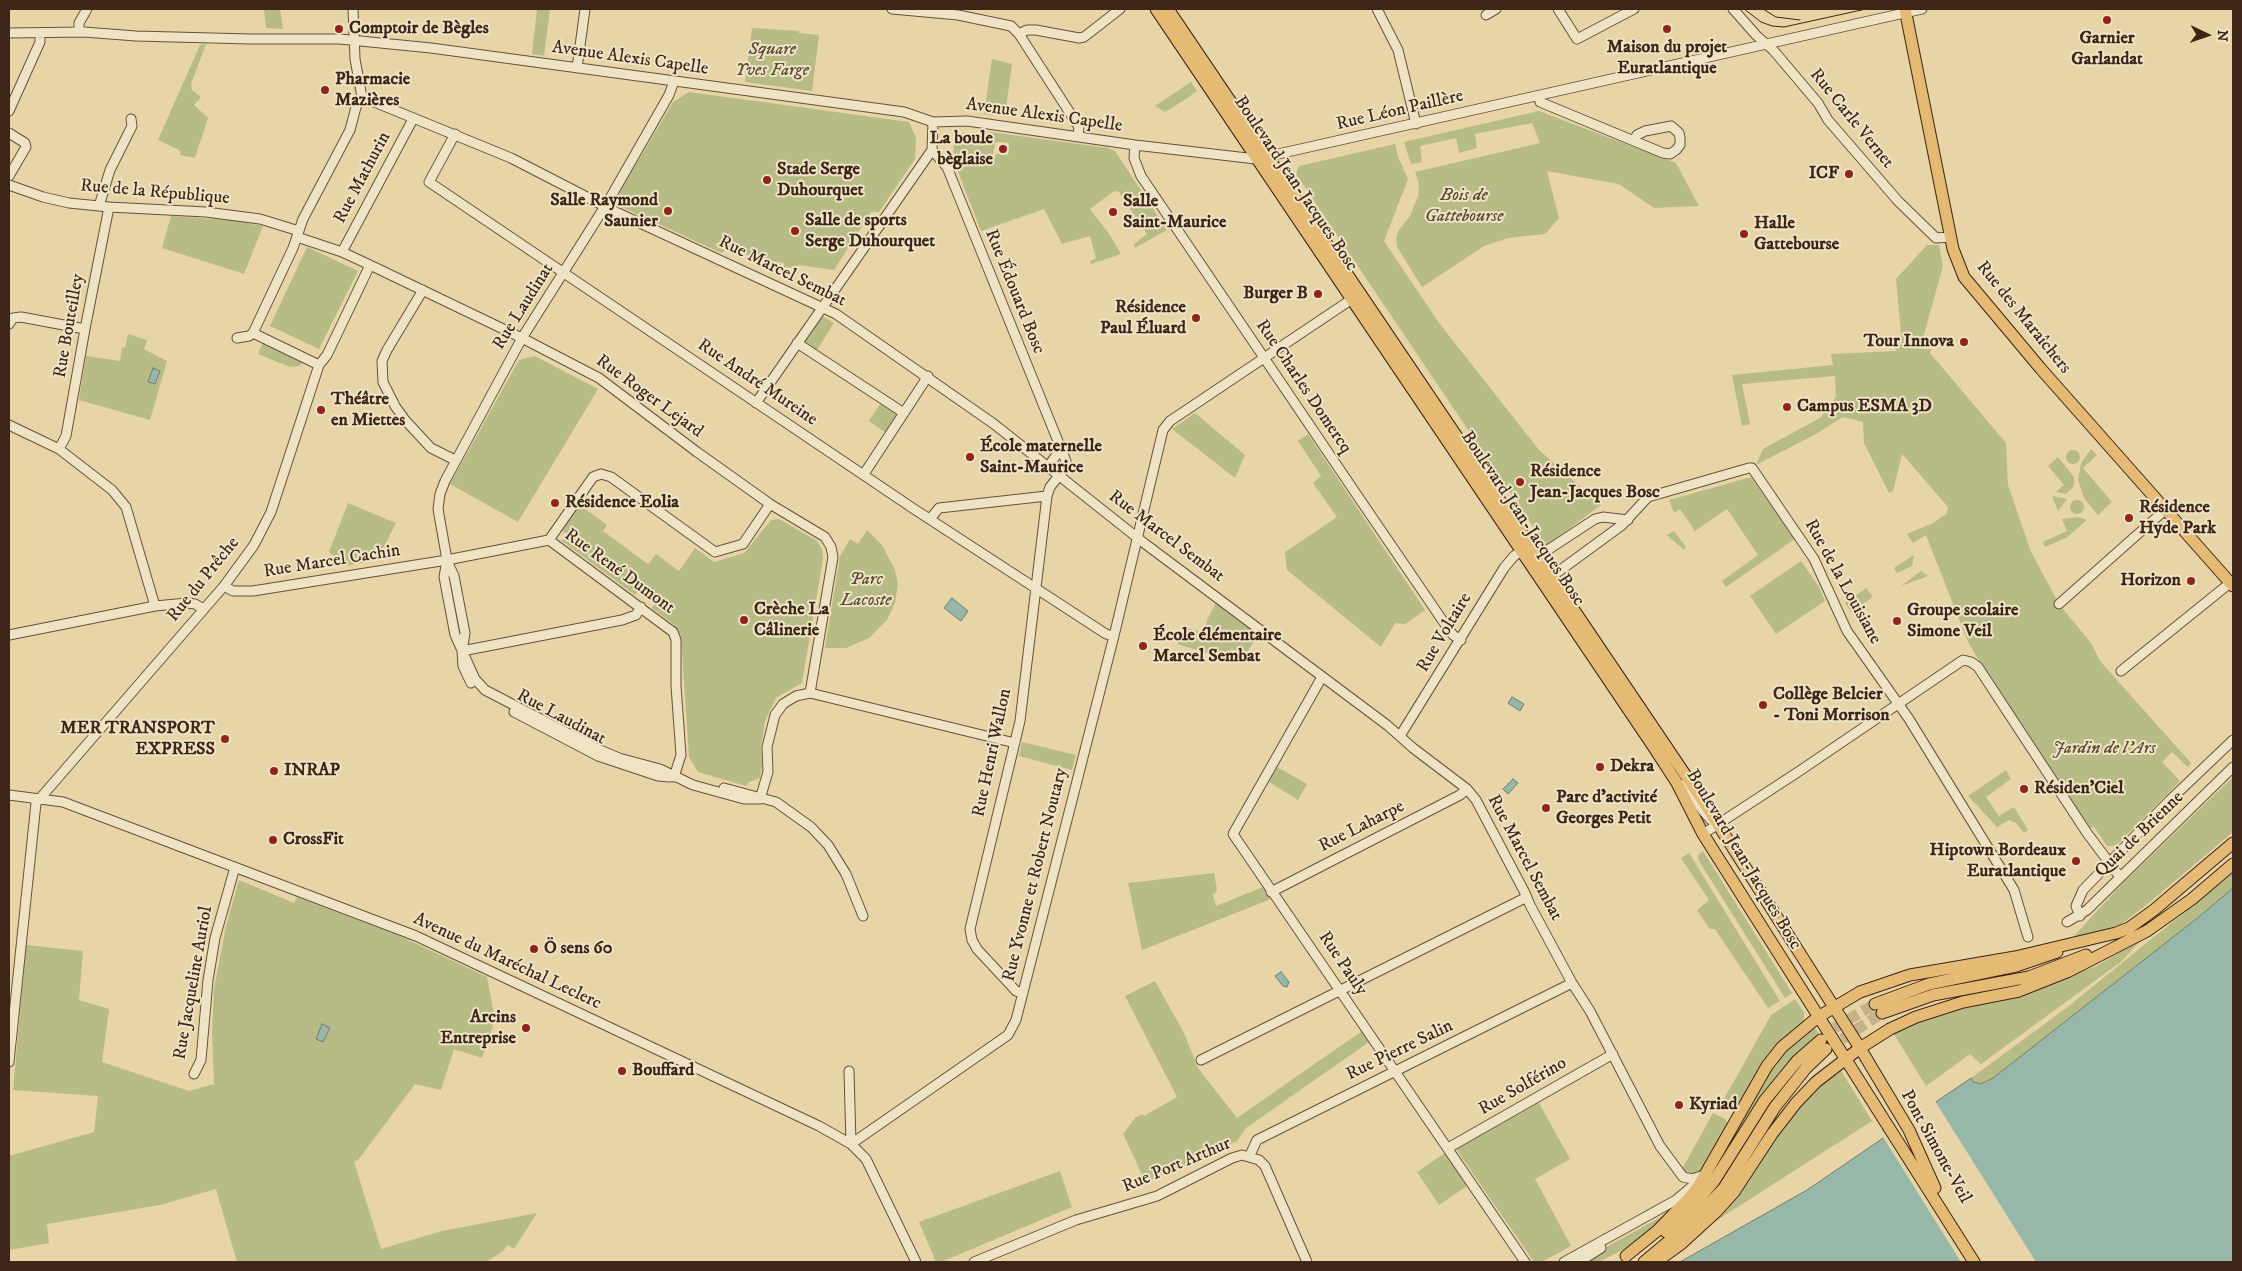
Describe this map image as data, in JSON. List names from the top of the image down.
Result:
{
  "streets": {
    "main road": ["Boulevard Jean-Jacques Bosc", "Rue des Maraîchers", "Pont Simone-Veil"],
    "street": [
      "Avenue Alexis Capelle",
      "Rue Léon Paillère",
      "Rue Carle Vernet",
      "Rue Mathurin",
      "Rue de la République",
      "Rue Marcel Sembat",
      "Rue Édouard Bosc",
      "Rue Laudinat",
      "Rue Bouteilley",
      "Rue André Mureine",
      "Rue Charles Domercq",
      "Rue Roger Lejard",
      "Rue Marcel Cachin",
      "Rue René Dumont",
      "Rue du Prêche",
      "Rue de la Louisiane",
      "Rue Voltaire",
      "Rue Henri Wallon",
      "Rue Laharpe",
      "Quai de Brienne",
      "Rue Yvonne et Robert Noutary",
      "Avenue du Maréchal Leclerc",
      "Rue Pauly",
      "Rue Jacqueline Auriol",
      "Rue Pierre Salin",
      "Rue Solférino",
      "Rue Port Arthur"
    ]
  },
  "crossings": [
    ["Avenue Alexis Capelle", "Rue Léon Paillère"],
    ["Avenue Alexis Capelle", "Boulevard Jean-Jacques Bosc"],
    ["Avenue Alexis Capelle", "Rue Laudinat"],
    ["Avenue Alexis Capelle", "Rue Charles Domercq"],
    ["Rue Léon Paillère", "Rue Carle Vernet"],
    ["Rue Léon Paillère", "Boulevard Jean-Jacques Bosc"],
    ["Rue Léon Paillère", "Rue des Maraîchers"],
    ["Rue Carle Vernet", "Rue des Maraîchers"],
    ["Rue Mathurin", "Rue Marcel Sembat"],
    ["Rue Mathurin", "Rue Roger Lejard"],
    ["Boulevard Jean-Jacques Bosc", "Rue de la Louisiane"],
    ["Boulevard Jean-Jacques Bosc", "Rue Voltaire"],
    ["Boulevard Jean-Jacques Bosc", "Rue Yvonne et Robert Noutary"],
    ["Boulevard Jean-Jacques Bosc", "Pont Simone-Veil"],
    ["Rue de la République", "Rue Bouteilley"],
    ["Rue de la République", "Rue Roger Lejard"],
    ["Rue Marcel Sembat", "Rue Édouard Bosc"],
    ["Rue Marcel Sembat", "Rue Laudinat"],
    ["Rue Marcel Sembat", "Rue André Mureine"],
    ["Rue Marcel Sembat", "Rue Voltaire"],
    ["Rue Marcel Sembat", "Rue Laharpe"],
    ["Rue Marcel Sembat", "Rue Yvonne et Robert Noutary"],
    ["Rue Marcel Sembat", "Rue Pauly"],
    ["Rue Marcel Sembat", "Rue Pierre Salin"],
    ["Rue Marcel Sembat", "Rue Solférino"],
    ["Rue Laudinat", "Rue André Mureine"],
    ["Rue Laudinat", "Rue Roger Lejard"],
    ["Rue Laudinat", "Rue Marcel Cachin"],
    ["Rue Laudinat", "Rue René Dumont"],
    ["Rue André Mureine", "Rue Henri Wallon"],
    ["Rue André Mureine", "Rue Yvonne et Robert Noutary"],
    ["Rue Charles Domercq", "Rue Voltaire"],
    ["Rue Charles Domercq", "Rue Yvonne et Robert Noutary"],
    ["Rue Roger Lejard", "Rue du Prêche"],
    ["Rue Marcel Cachin", "Rue René Dumont"],
    ["Rue Marcel Cachin", "Rue du Prêche"],
    ["Rue du Prêche", "Avenue du Maréchal Leclerc"],
    ["Rue Henri Wallon", "Rue Yvonne et Robert Noutary"],
    ["Rue Laharpe", "Rue Pauly"],
    ["Rue Yvonne et Robert Noutary", "Avenue du Maréchal Leclerc"],
    ["Avenue du Maréchal Leclerc", "Rue Jacqueline Auriol"],
    ["Rue Pauly", "Rue Pierre Salin"],
    ["Rue Pauly", "Rue Solférino"],
    ["Rue Pierre Salin", "Rue Port Arthur"]
  ],
  "parks": [
    "Square Yves Farge",
    "Bois de Gattebourse",
    "Parc Lacoste",
    "Jardin de l'Ars"
  ],
  "places": [
    "Garnier Garlandat",
    "Comptoir de Bègles",
    "Maison du projet Euratlantique",
    "Pharmacie Mazières",
    "La boule bèglaise",
    "ICF",
    "Stade Serge Duhourquet",
    "Salle Raymond Saunier",
    "Salle Saint-Maurice",
    "Salle de sports Serge Duhourquet",
    "Halle Gattebourse",
    "Burger B",
    "Résidence Paul Éluard",
    "Tour Innova",
    "Campus ESMA 3D",
    "Théâtre en Miettes",
    "École maternelle Saint-Maurice",
    "Résidence Jean-Jacques Bosc",
    "Résidence Eolia",
    "Résidence Hyde Park",
    "Horizon",
    "Crèche La Câlinerie",
    "Groupe scolaire Simone Veil",
    "École élémentaire Marcel Sembat",
    "Collège Belcier - Toni Morrison",
    "MER TRANSPORT EXPRESS",
    "Dekra",
    "INRAP",
    "Résiden'Ciel",
    "Parc d'activité Georges Petit",
    "CrossFit",
    "Hiptown Bordeaux Euratlantique",
    "Ö sens 60",
    "Arcins Entreprise",
    "Bouffard",
    "Kyriad"
  ],
  "north": "right"
}
